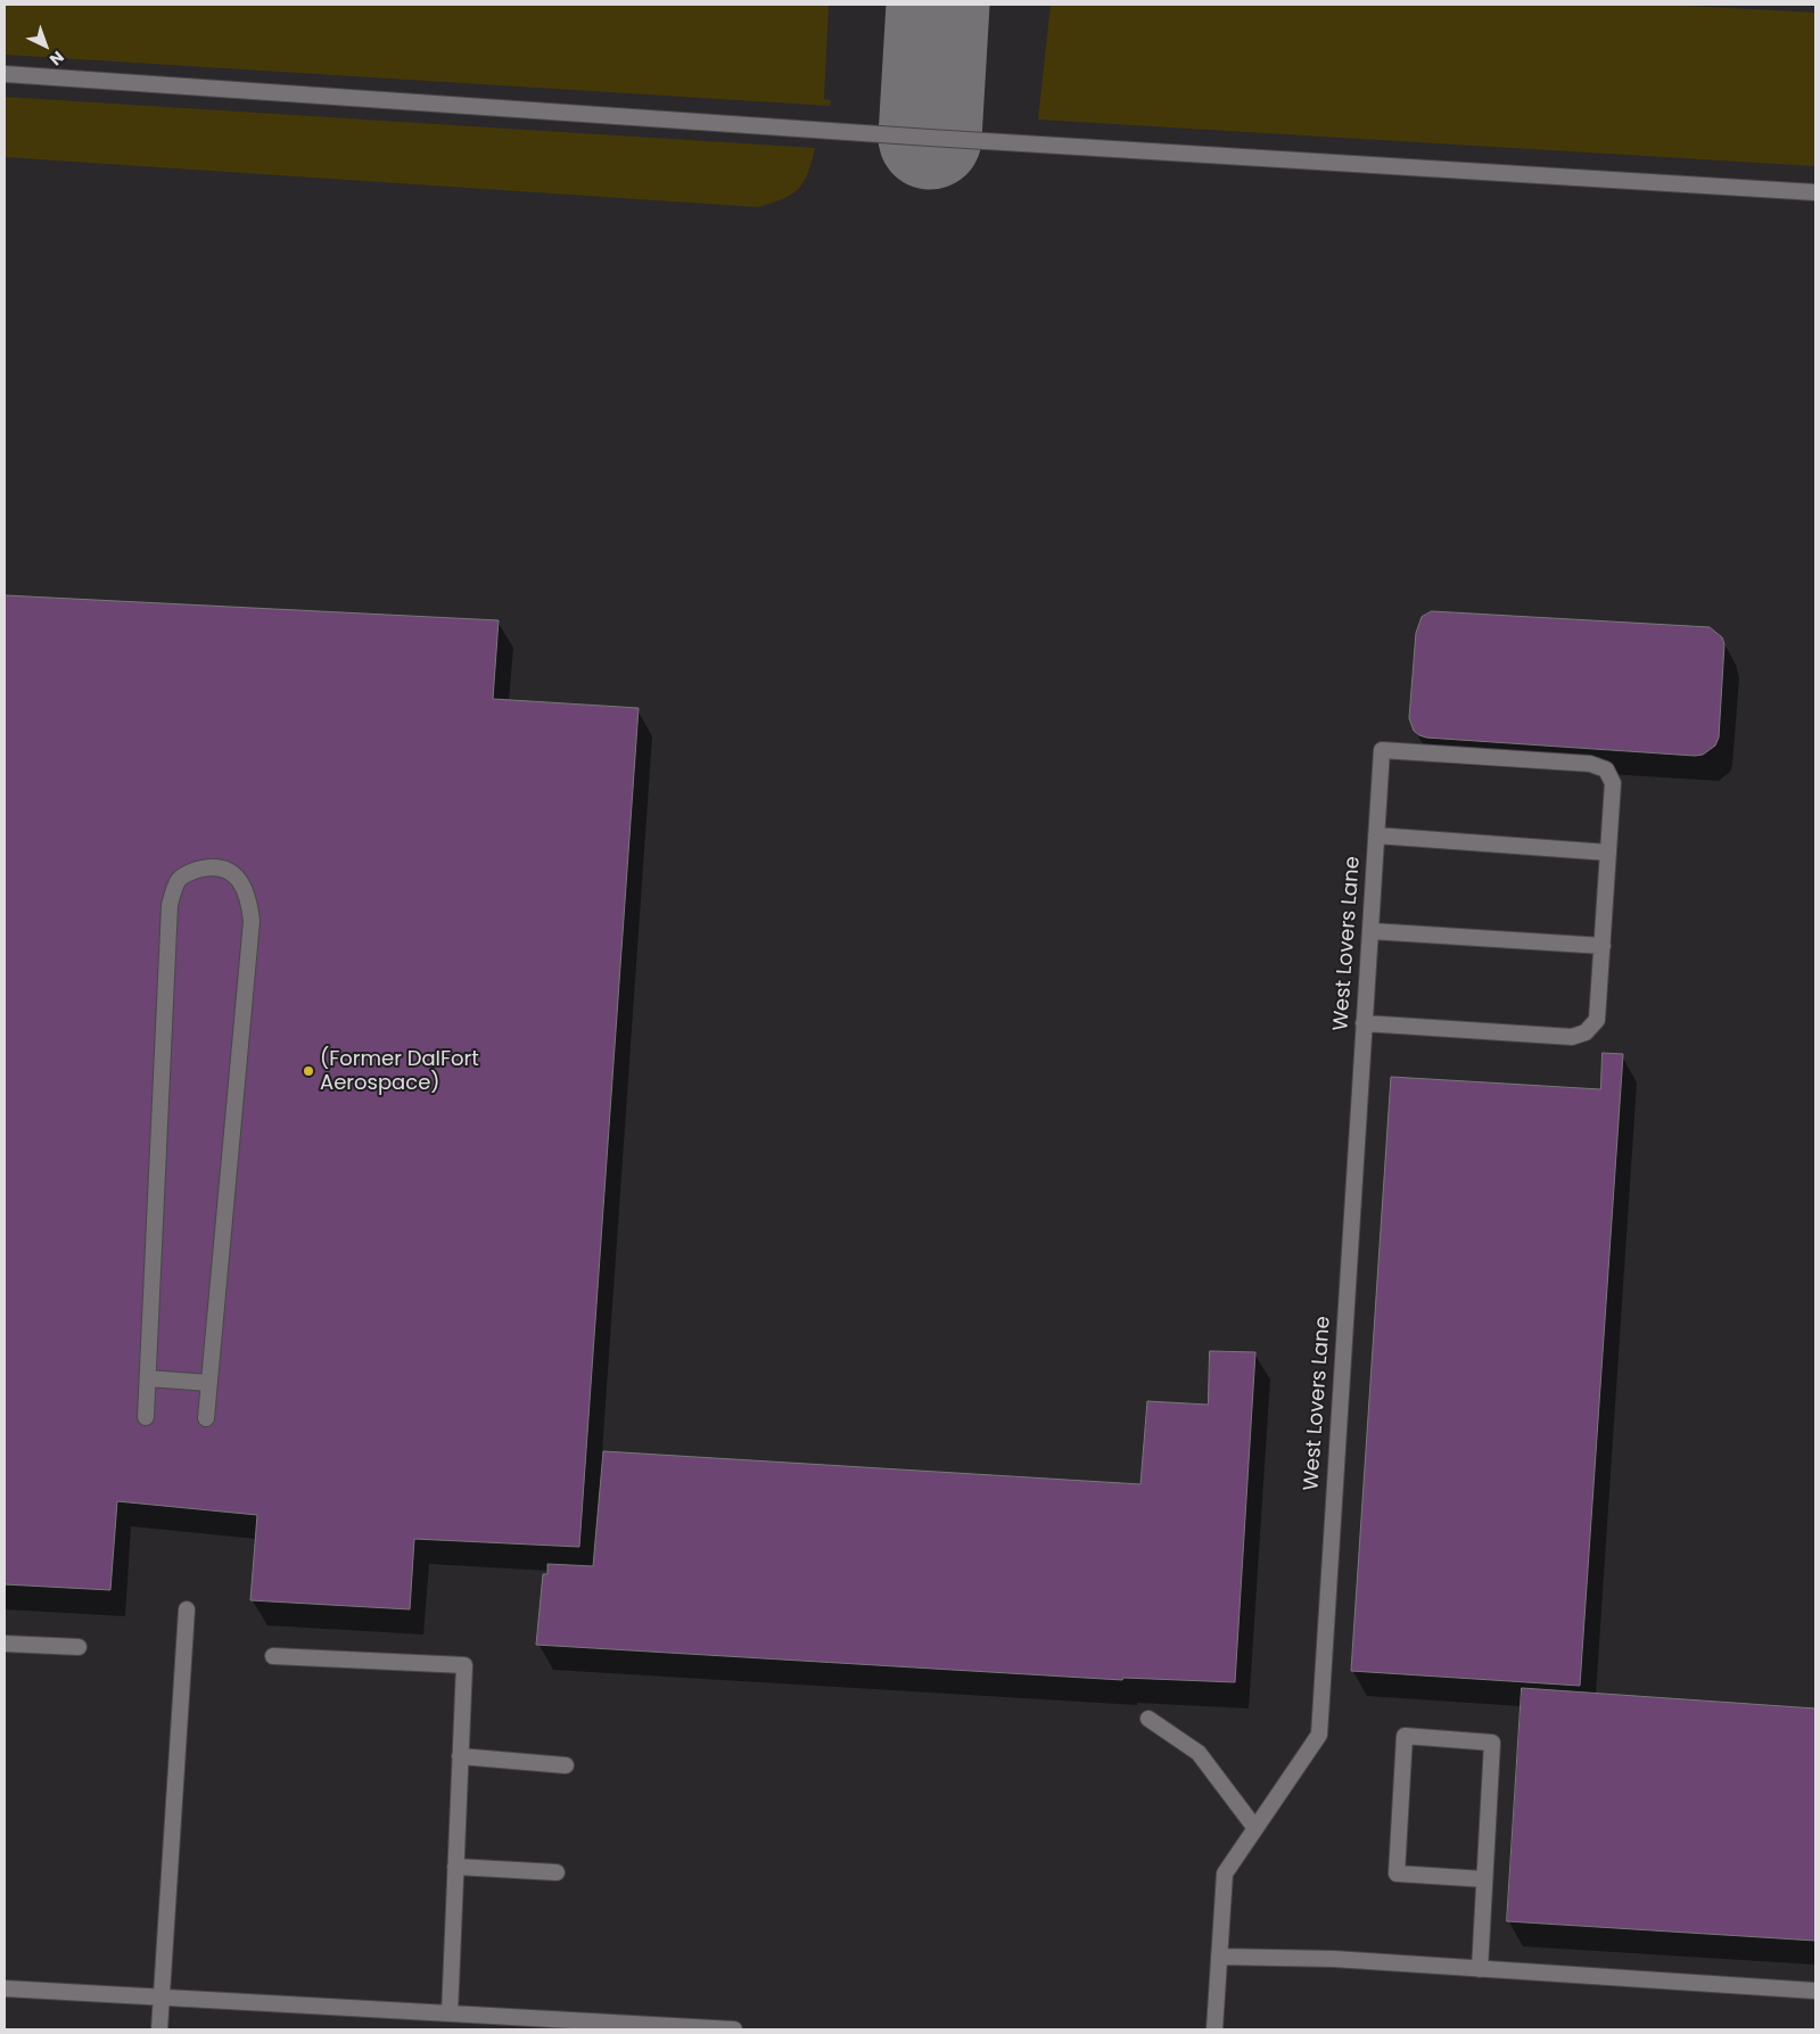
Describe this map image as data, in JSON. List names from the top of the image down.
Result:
{
  "streets": {
    "lane": ["West Lovers Lane"]
  },
  "places": ["(Former DalFort Aerospace)"],
  "north": "bottom right"
}
